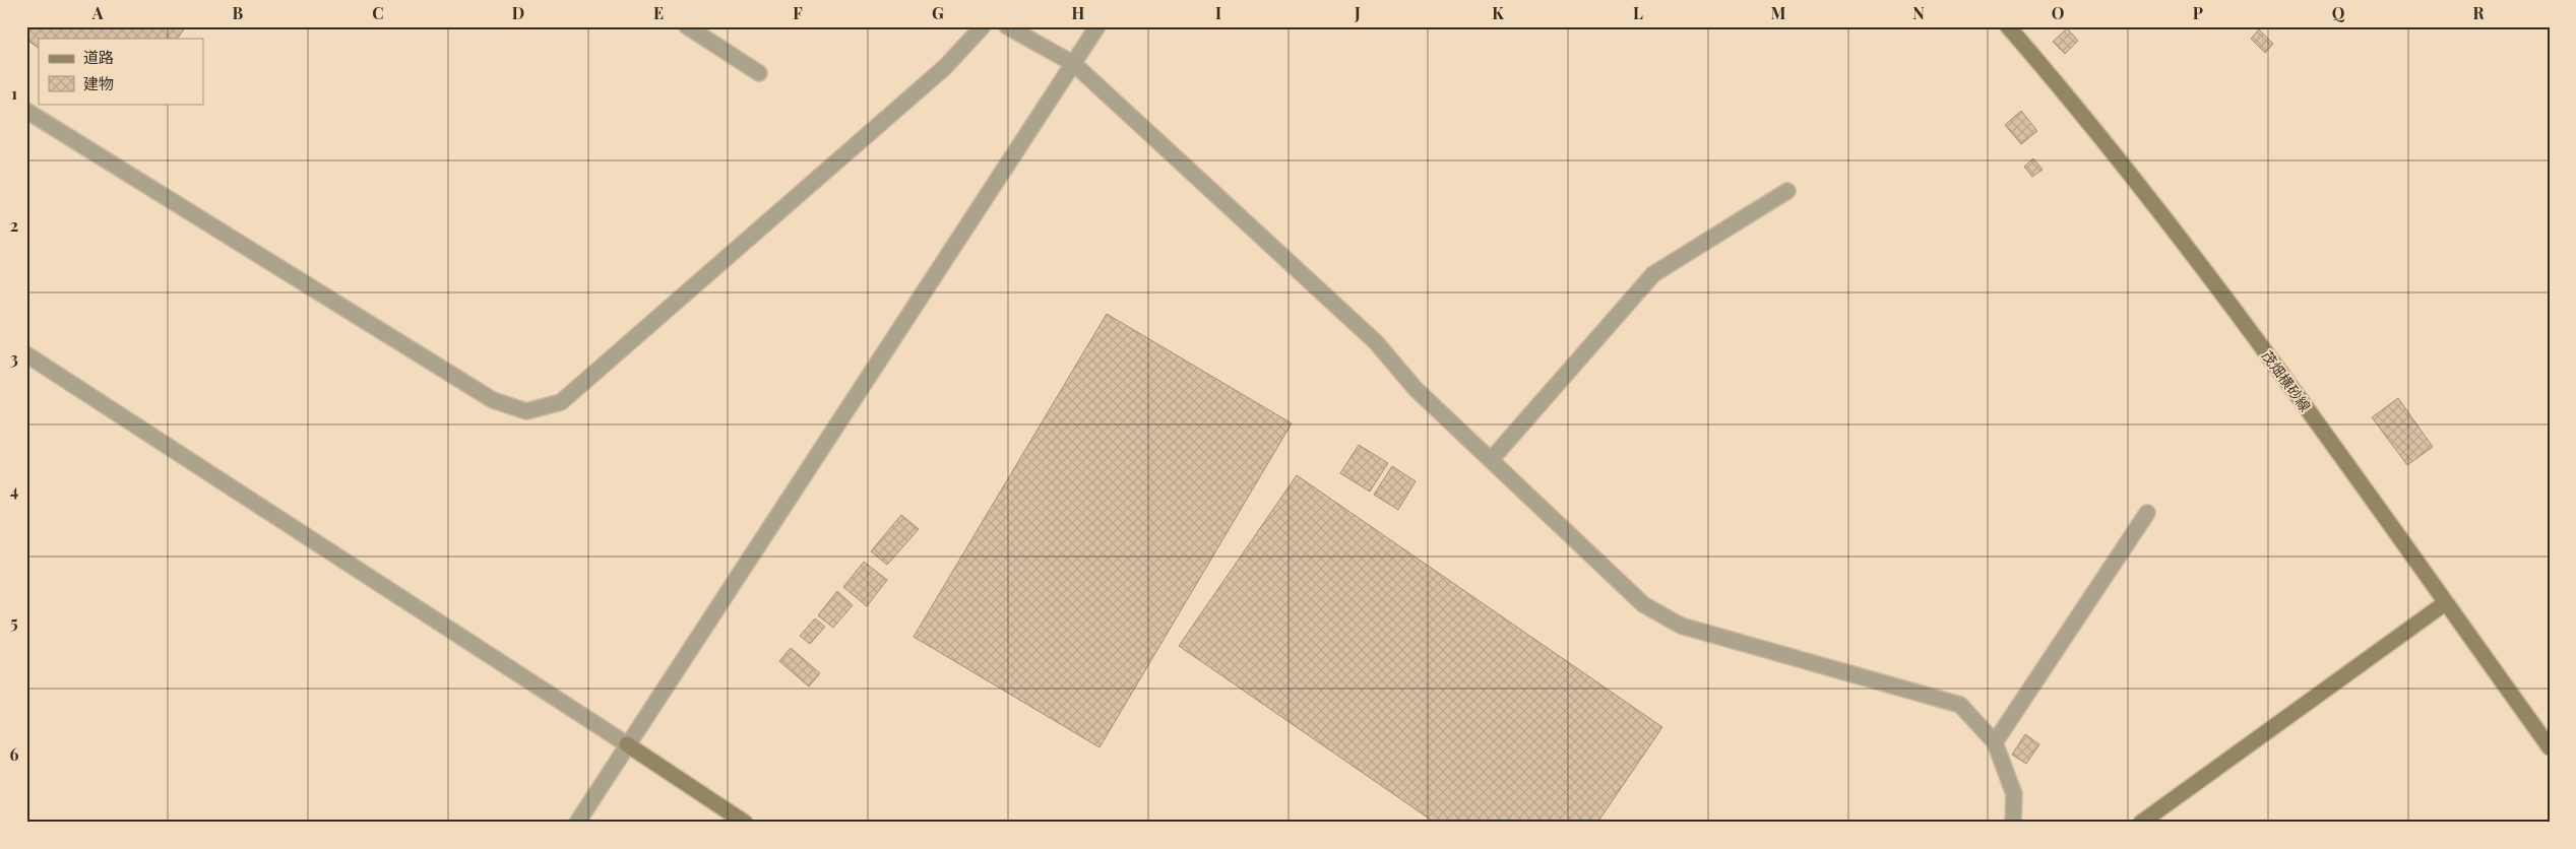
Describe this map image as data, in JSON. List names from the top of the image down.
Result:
{
  "streets": {
    "main road": ["茂畑横砂線"]
  },
  "legend": ["道路", "建物"],
  "grid": {
    "columns": [
      "A",
      "B",
      "C",
      "D",
      "E",
      "F",
      "G",
      "H",
      "I",
      "J",
      "K",
      "L",
      "M",
      "N",
      "O",
      "P",
      "Q",
      "R"
    ],
    "rows": [
      "1",
      "2",
      "3",
      "4",
      "5",
      "6"
    ]
  }
}
